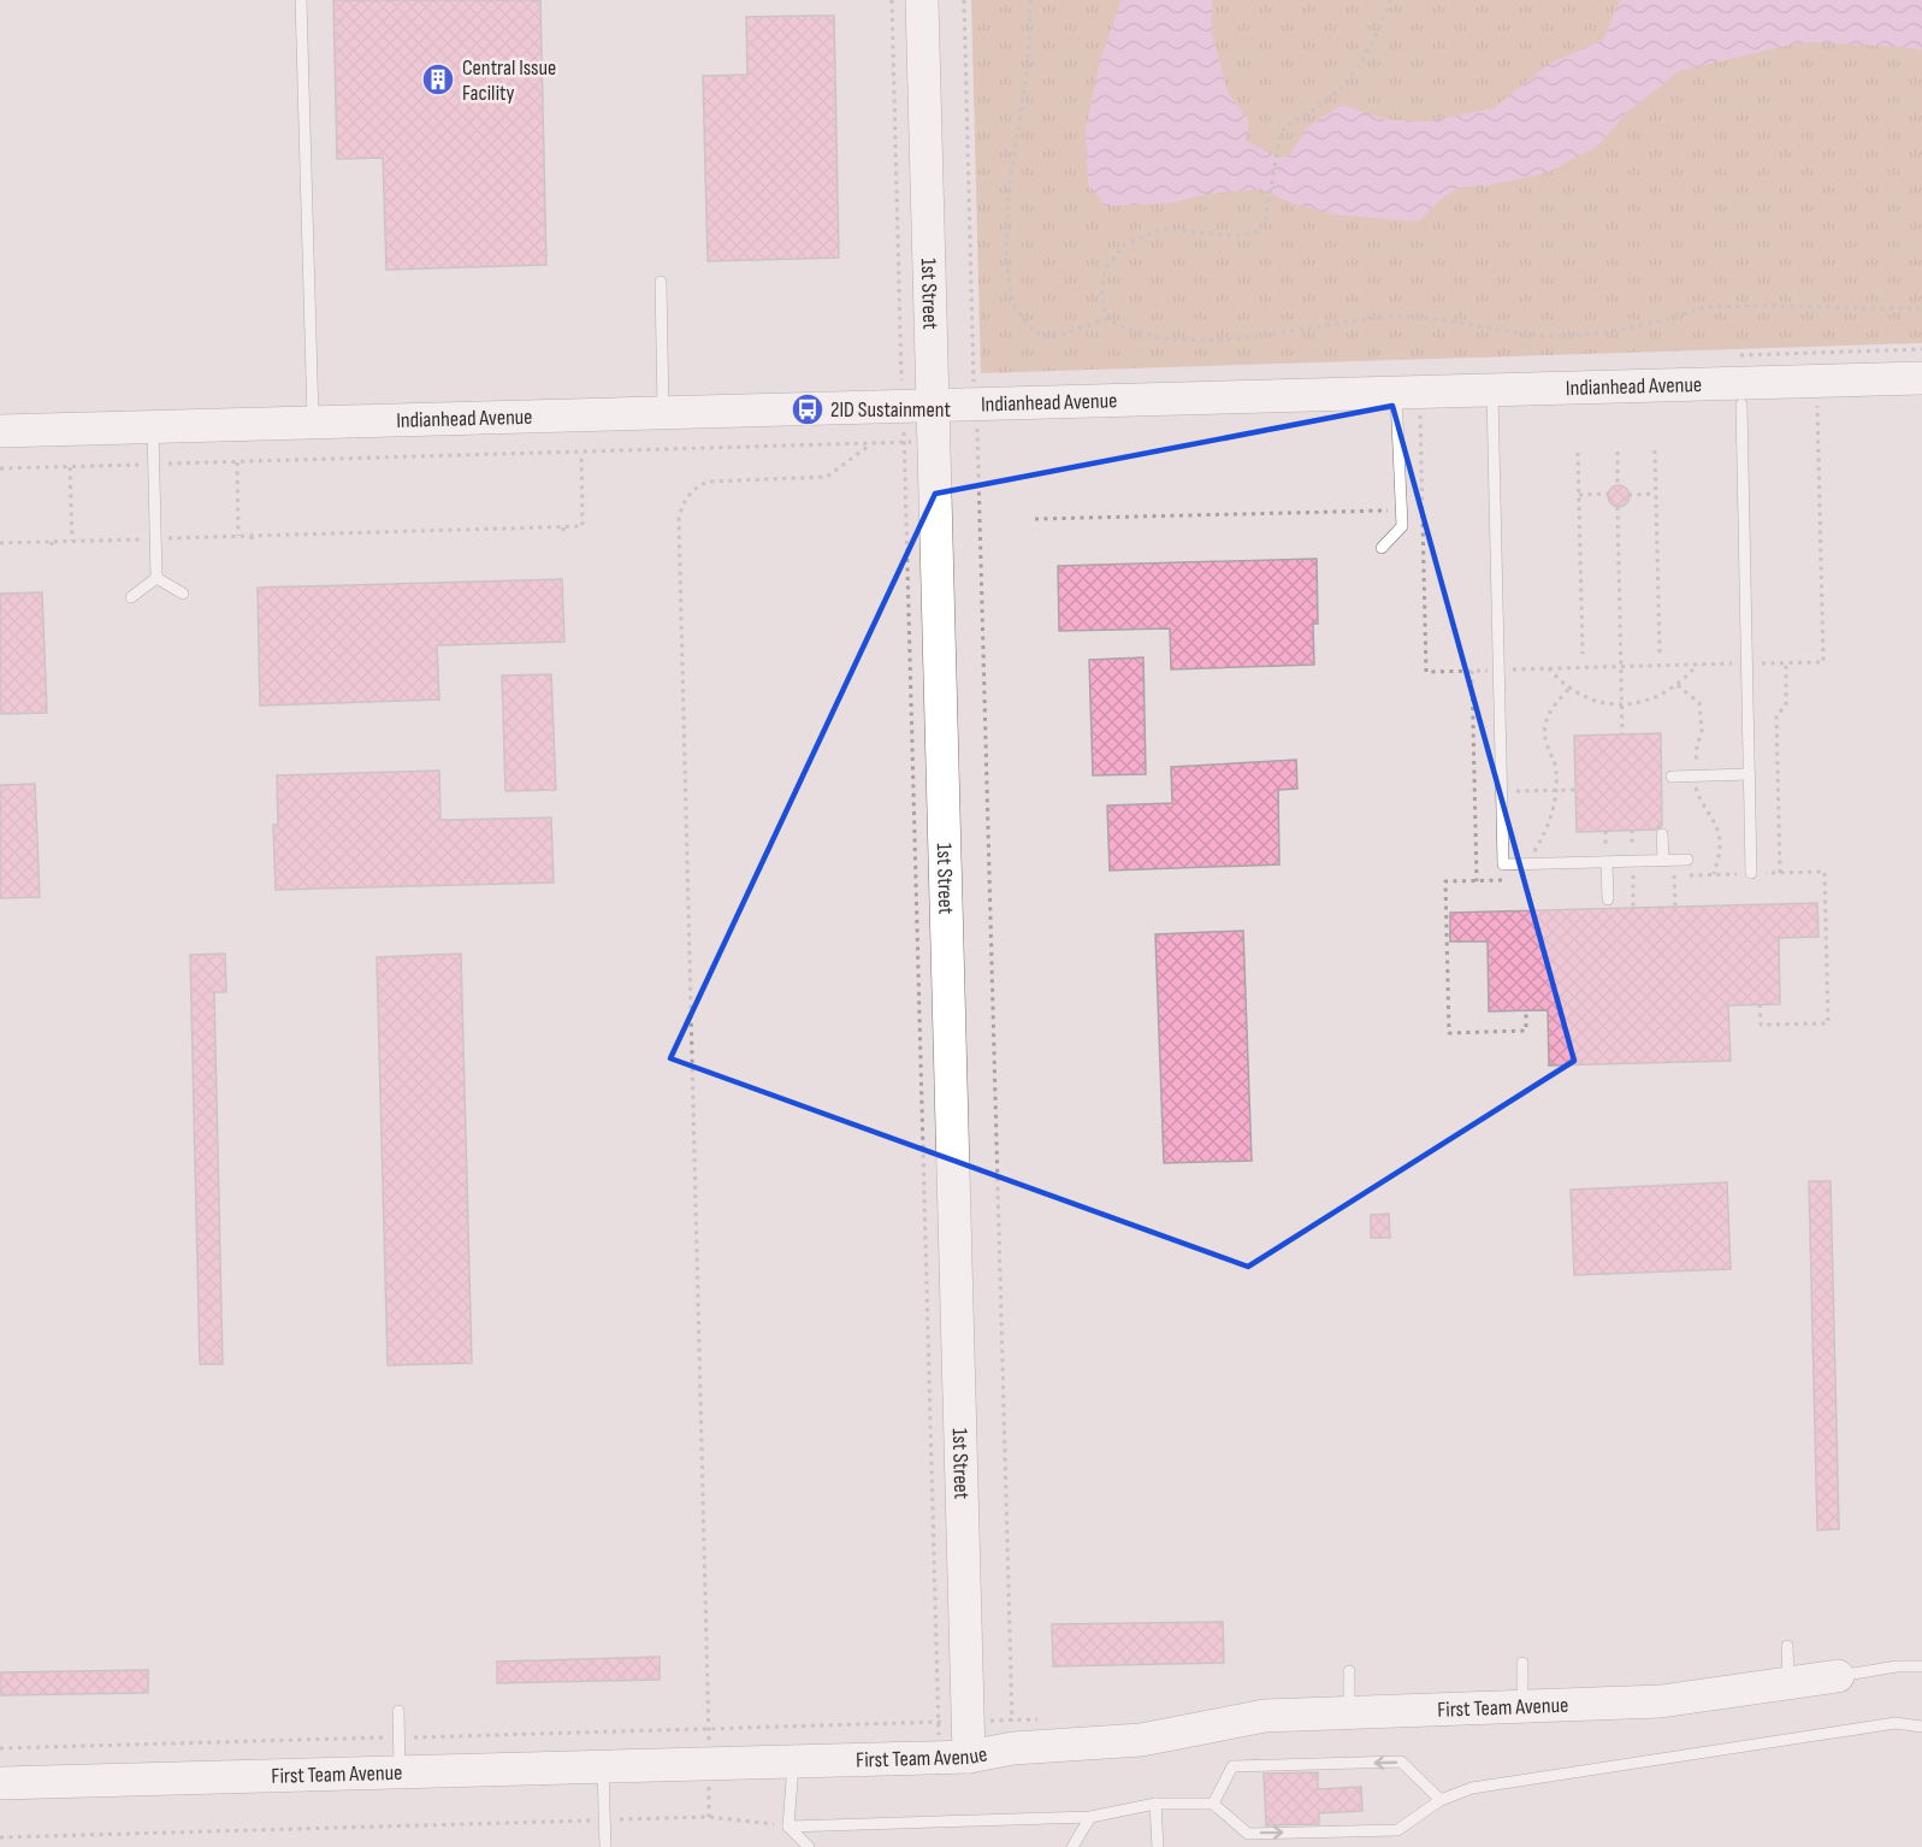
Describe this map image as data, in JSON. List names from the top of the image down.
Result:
{
  "streets": {
    "main road": ["1st Street", "Indianhead Avenue", "First Team Avenue"]
  },
  "crossings": [
    ["1st Street", "Indianhead Avenue"],
    ["1st Street", "First Team Avenue"]
  ],
  "places": {
    "building": ["Central Issue Facility"],
    "bus stop": ["2ID Sustainment"]
  }
}
